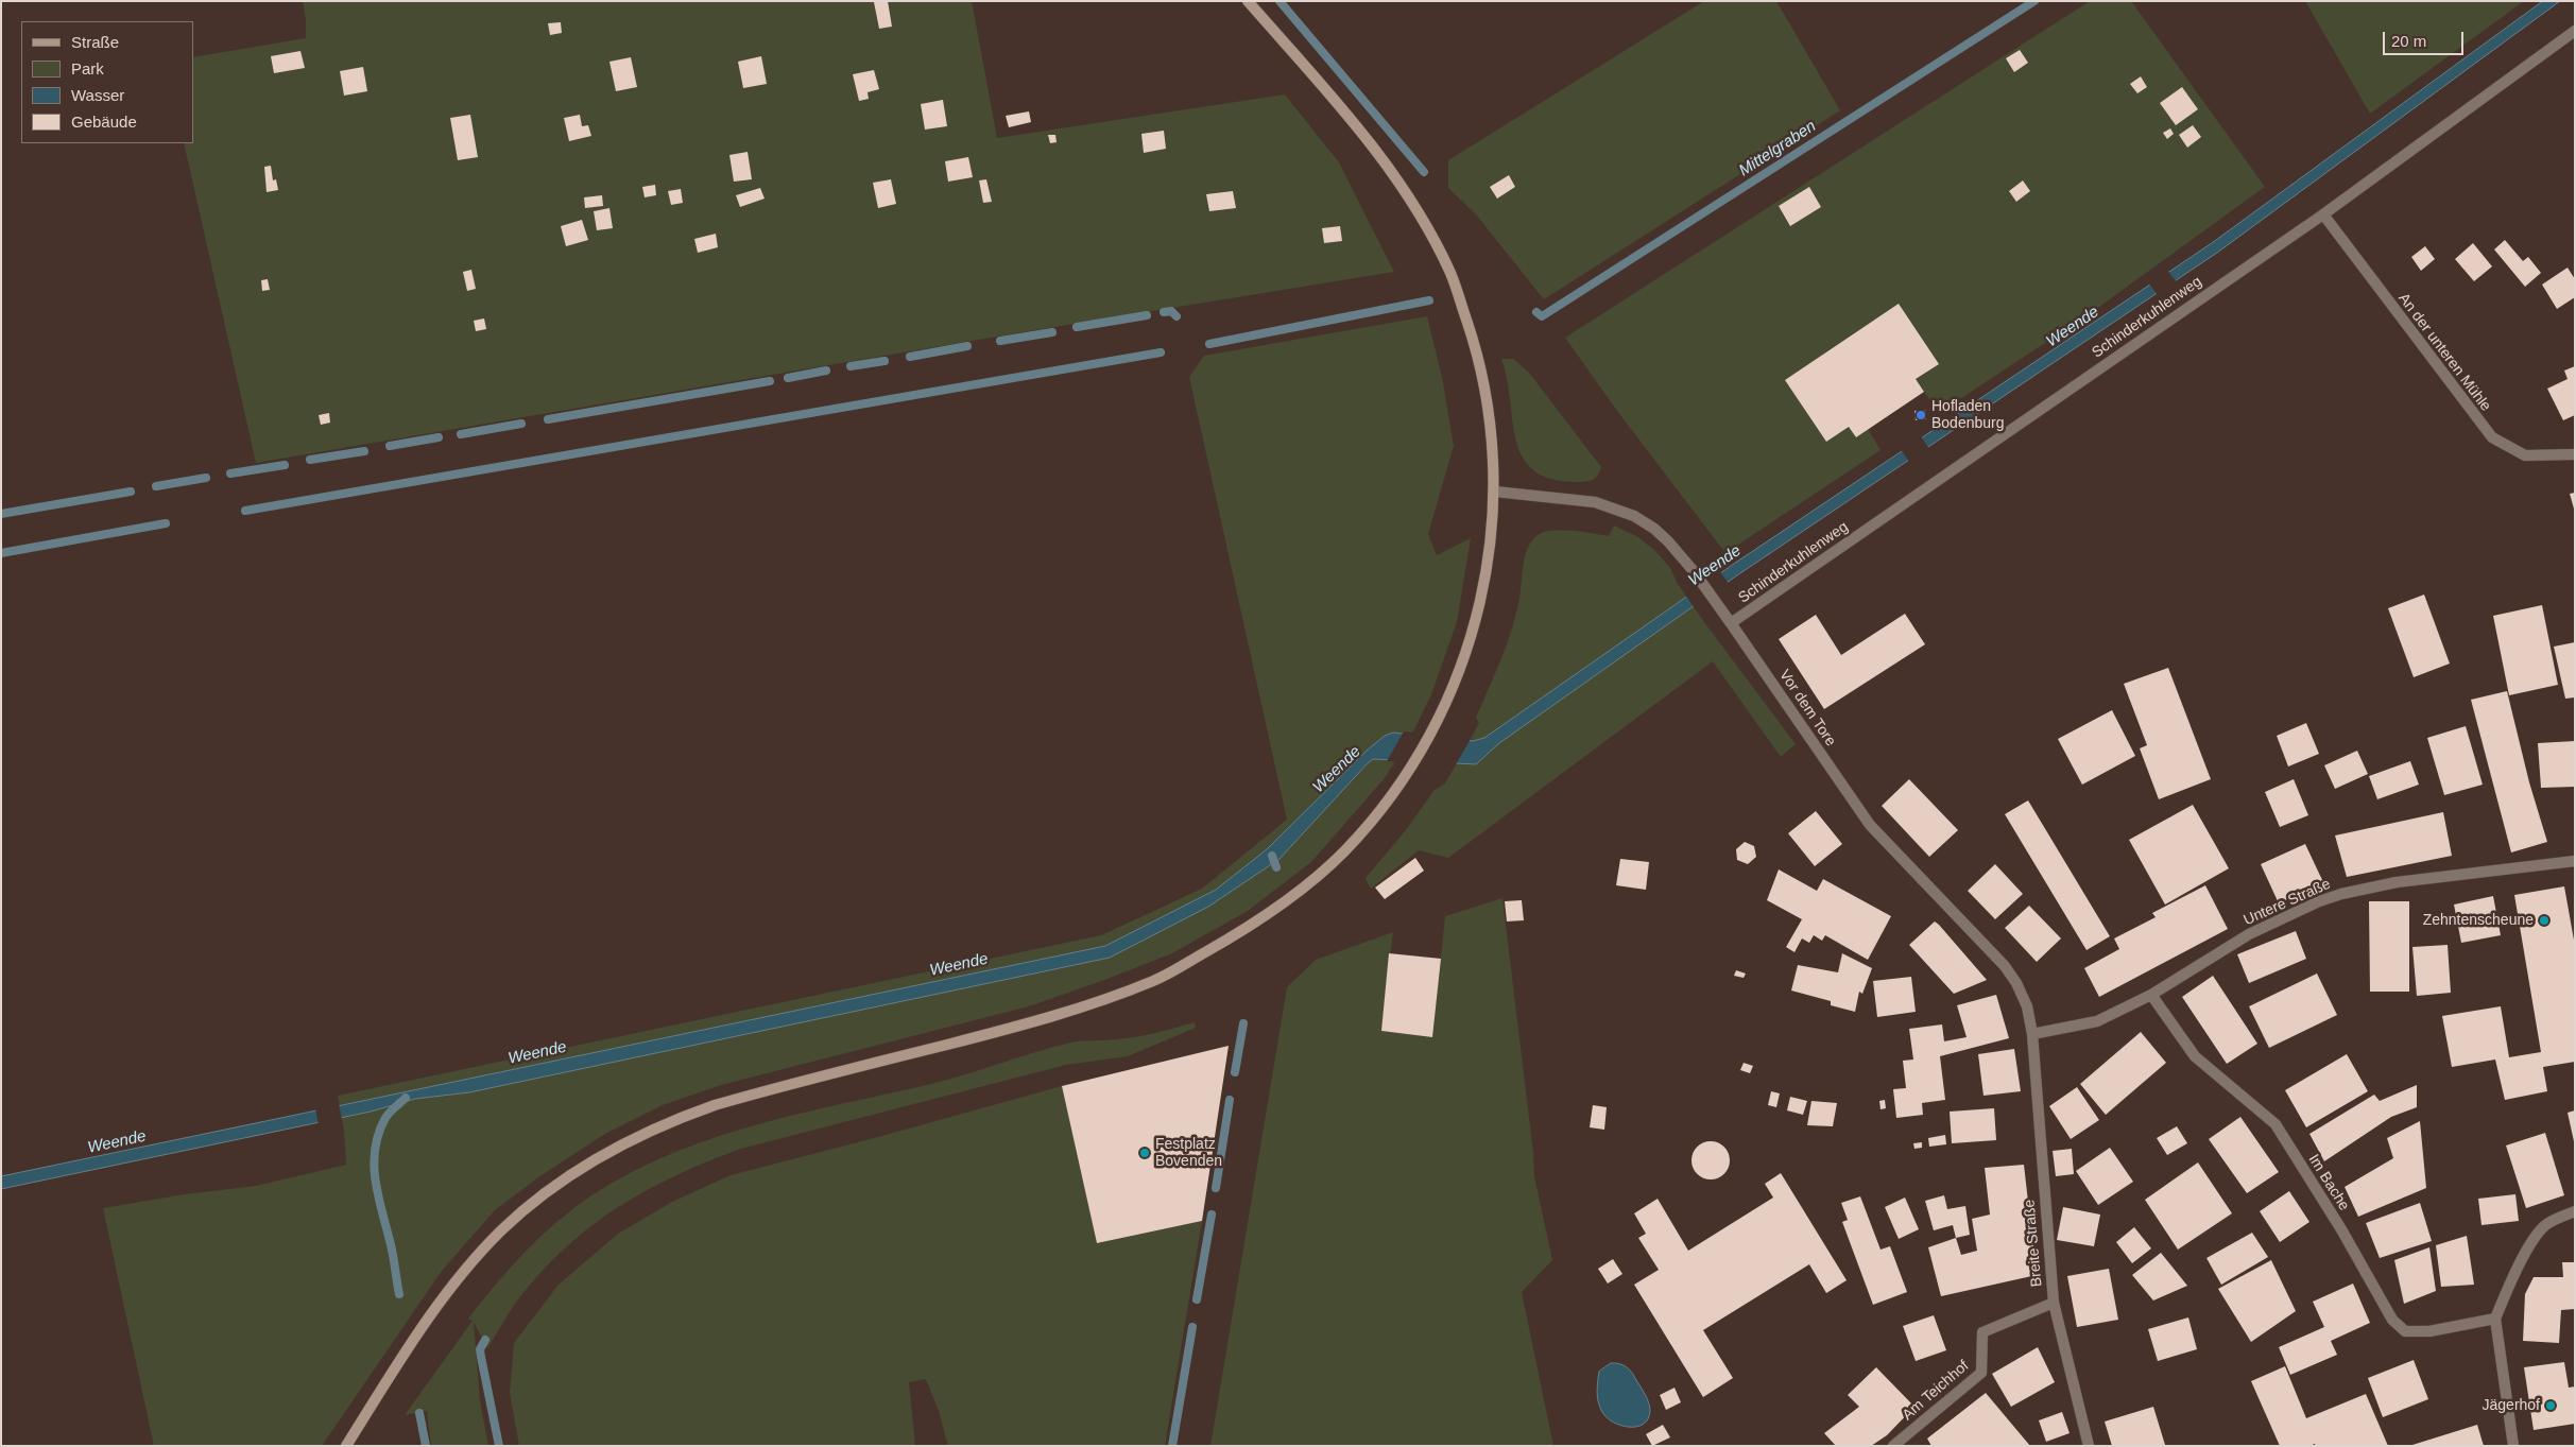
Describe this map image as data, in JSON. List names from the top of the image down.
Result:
{
  "streets": {
    "street": [
      "Schinderkuhlenweg",
      "An der unteren Mühle",
      "Vor dem Tore",
      "Untere Straße",
      "Im Bache",
      "Breite Straße",
      "Am Teichhof"
    ]
  },
  "crossings": [
    ["Schinderkuhlenweg", "An der unteren Mühle"],
    ["Schinderkuhlenweg", "Vor dem Tore"],
    ["Vor dem Tore", "Untere Straße"],
    ["Vor dem Tore", "Breite Straße"],
    ["Untere Straße", "Im Bache"],
    ["Untere Straße", "Breite Straße"],
    ["Breite Straße", "Am Teichhof"]
  ],
  "water": ["Mittelgraben", "Weende"],
  "places": [
    "Hofladen Bodenburg",
    "Zehntenscheune",
    "Festplatz Bovenden",
    "Jägerhof"
  ],
  "legend": [
    "Straße",
    "Park",
    "Wasser",
    "Gebäude"
  ],
  "scale_bar": "20 m"
}
